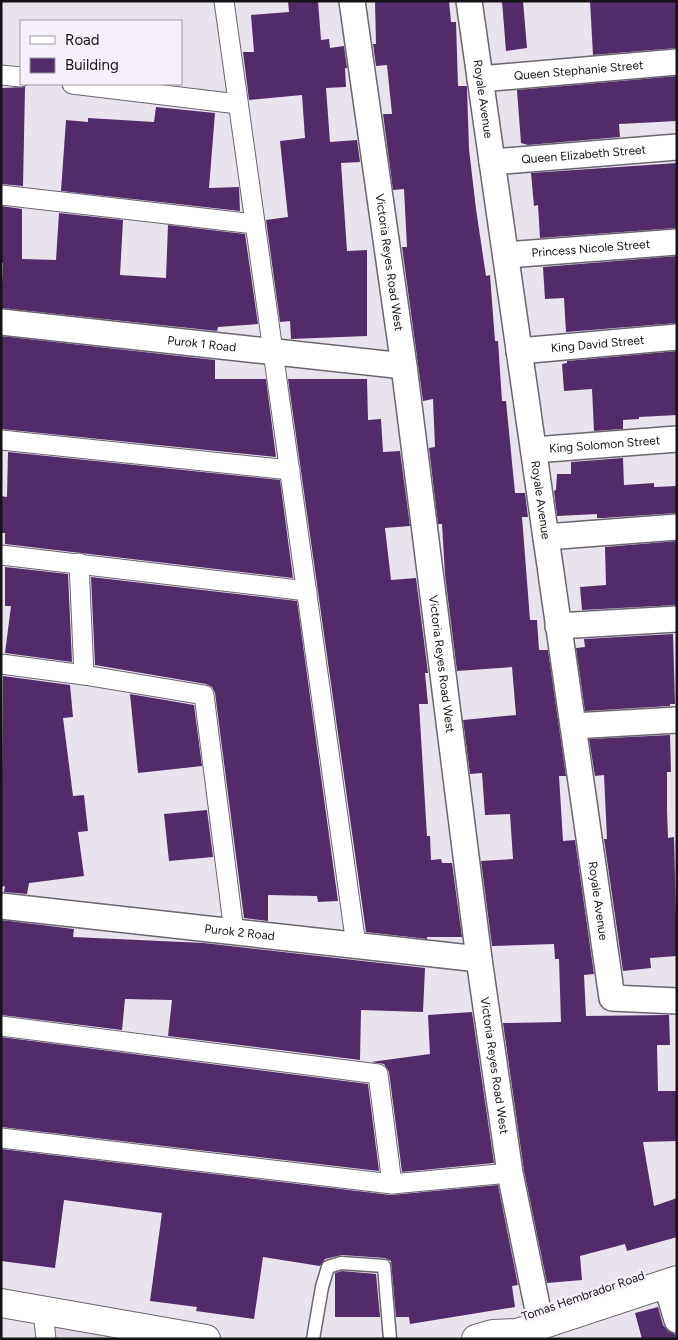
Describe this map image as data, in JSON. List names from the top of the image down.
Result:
{
  "streets": {
    "street": [
      "Queen Stephanie Street",
      "Royale Avenue",
      "Queen Elizabeth Street",
      "Princess Nicole Street",
      "Victoria Reyes Road West",
      "King David Street",
      "Purok 1 Road",
      "King Solomon Street",
      "Purok 2 Road",
      "Tomas Hembrador Road"
    ]
  },
  "crossings": [
    ["Queen Stephanie Street", "Royale Avenue"],
    ["Royale Avenue", "Queen Elizabeth Street"],
    ["Royale Avenue", "Princess Nicole Street"],
    ["Royale Avenue", "King David Street"],
    ["Royale Avenue", "King Solomon Street"],
    ["Victoria Reyes Road West", "Purok 1 Road"],
    ["Victoria Reyes Road West", "Purok 2 Road"],
    ["Victoria Reyes Road West", "Tomas Hembrador Road"]
  ],
  "legend": ["Road", "Building"]
}
